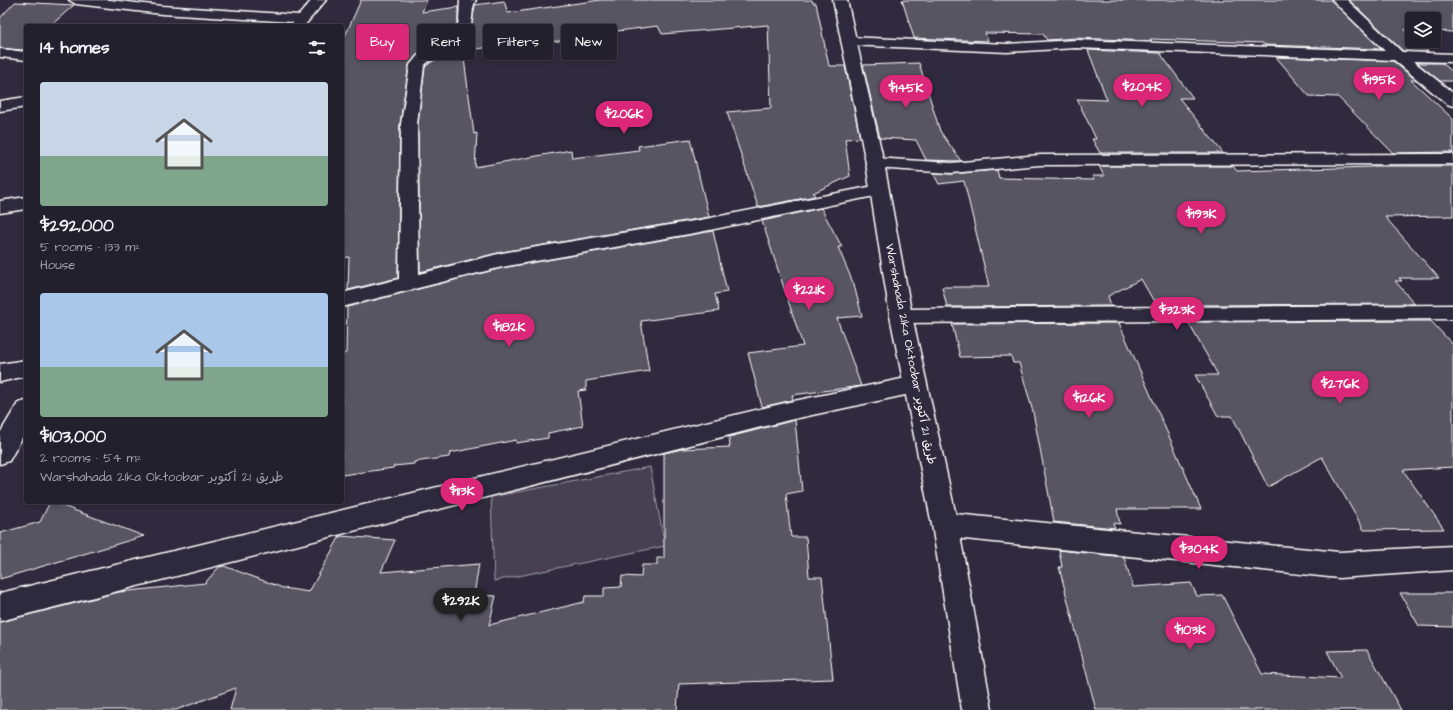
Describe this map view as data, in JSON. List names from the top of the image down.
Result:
{
  "streets": {
    "street": ["Warshahada 21ka Oktoobar طريق 21 أكتوبر"]
  },
  "page": {
    "chip": [
      "Buy",
      "Rent",
      "Filters",
      "New"
    ],
    "heading": "14 homes",
    "price": [
      "$195K",
      "$204K",
      "$145K",
      "$206K",
      "$193K",
      "$221K",
      "$323K",
      "$182K",
      "$276K",
      "$126K",
      "$113K",
      "$304K",
      "$292K",
      "$103K"
    ],
    "list": [
      {
        "name": "$292,000",
        "note": "5 rooms · 133 m² · House"
      },
      {
        "name": "$103,000",
        "note": "2 rooms · 54 m² · Warshahada 21ka Oktoobar طريق 21 أكتوبر"
      }
    ]
  }
}
